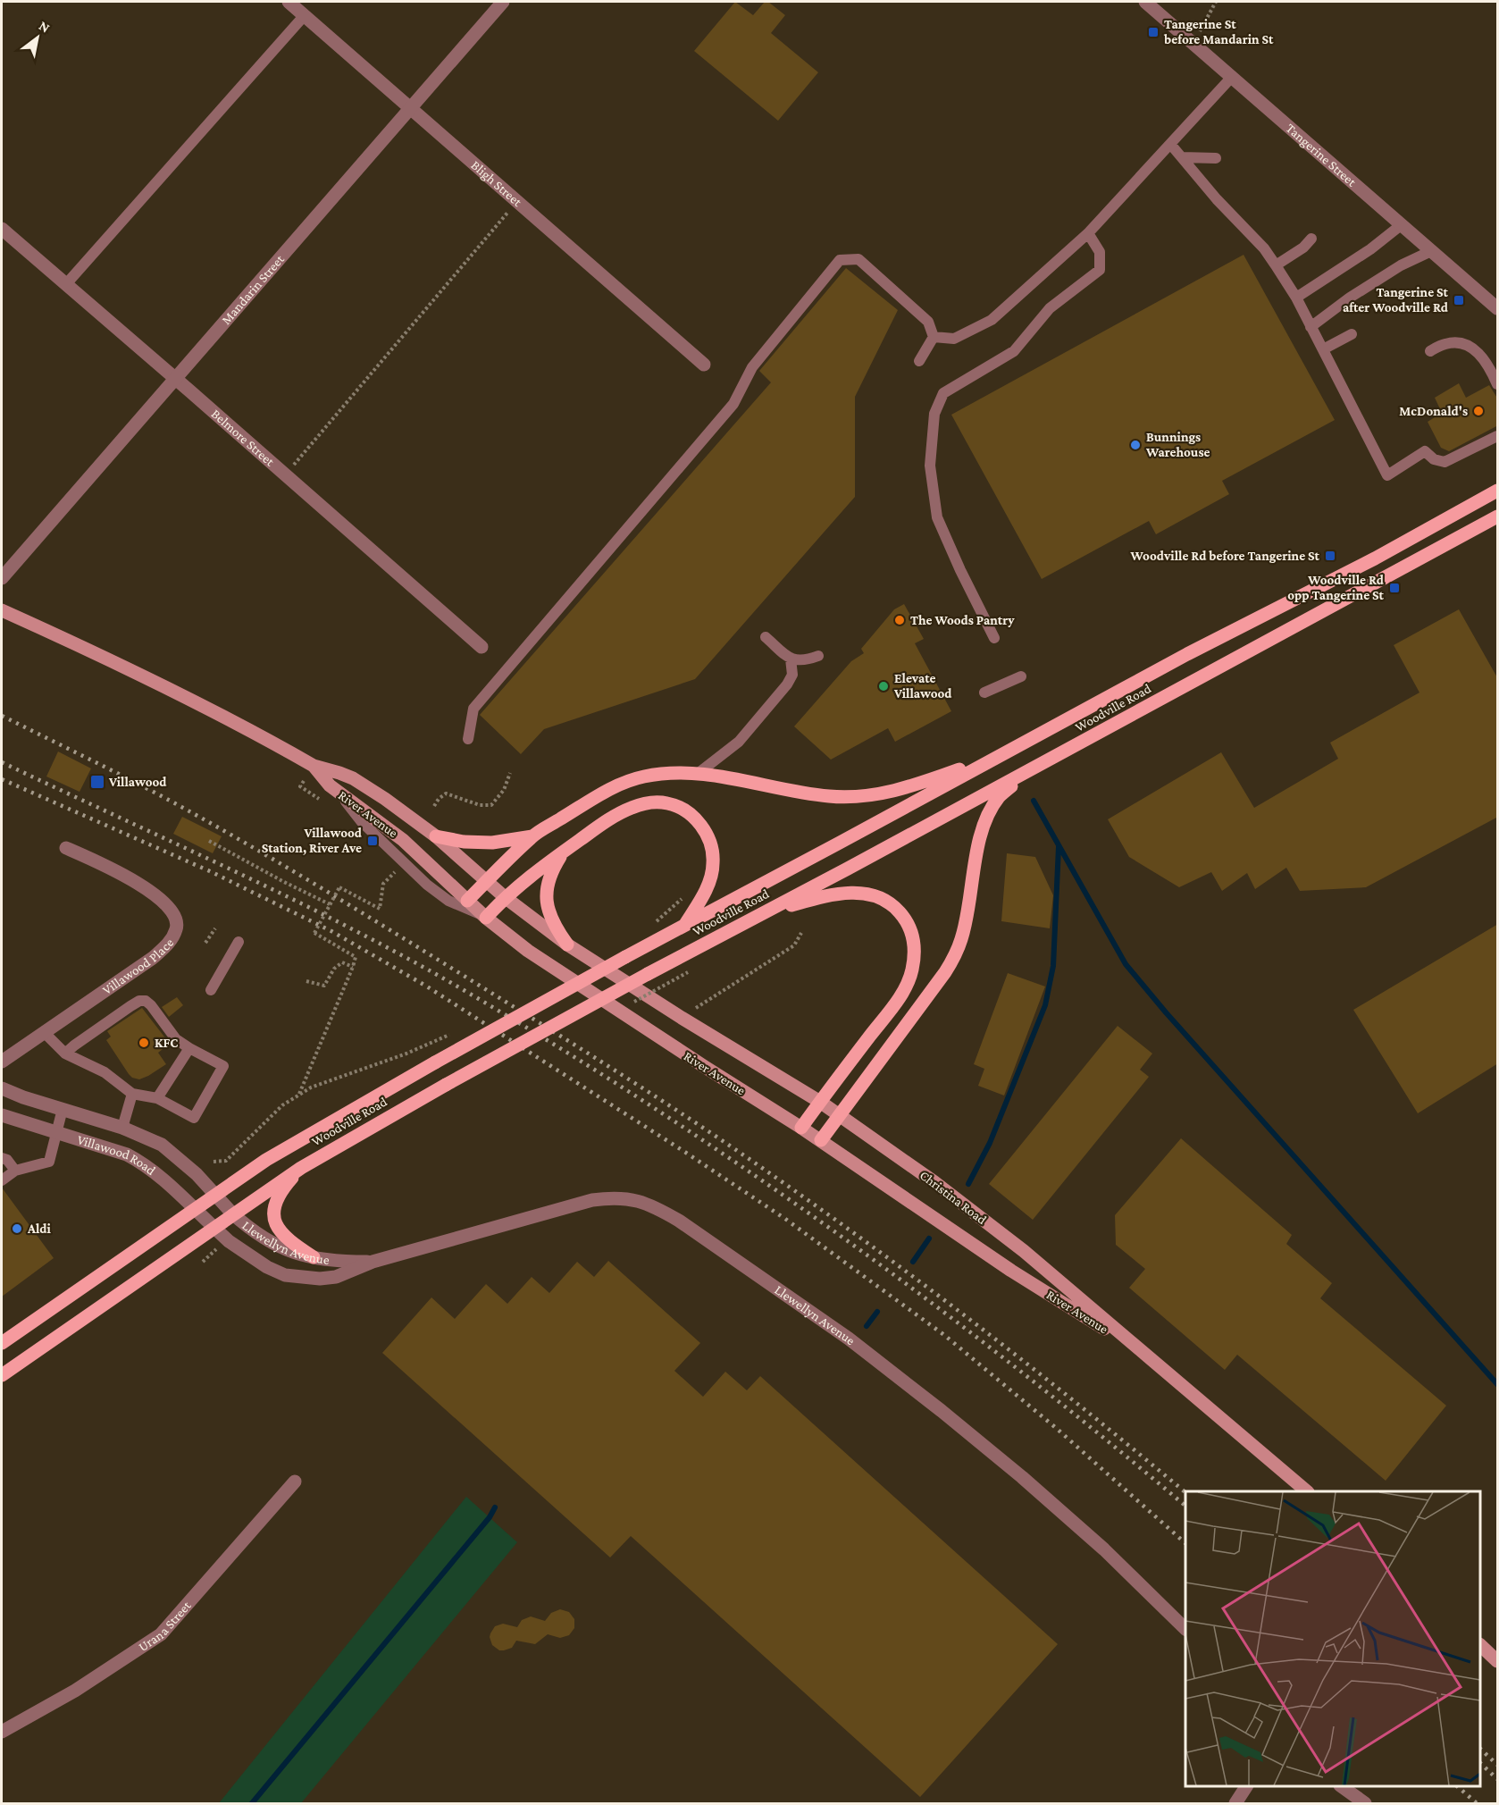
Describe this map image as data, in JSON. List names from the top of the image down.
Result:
{
  "streets": {
    "main road": ["Woodville Road", "River Avenue", "Christina Road"],
    "street": [
      "Tangerine Street",
      "Bligh Street",
      "Mandarin Street",
      "Belmore Street",
      "Villawood Place",
      "Villawood Road",
      "Llewellyn Avenue",
      "Urana Street"
    ]
  },
  "crossings": [
    ["Bligh Street", "Mandarin Street"],
    ["Mandarin Street", "Belmore Street"],
    ["Woodville Road", "Villawood Road"],
    ["Woodville Road", "Llewellyn Avenue"],
    ["River Avenue", "Christina Road"],
    ["Villawood Road", "Llewellyn Avenue"]
  ],
  "places": {
    "transit": [
      "Tangerine St before Mandarin St",
      "Tangerine St after Woodville Rd",
      "Woodville Rd before Tangerine St",
      "Woodville Rd opp Tangerine St",
      "Villawood",
      "Villawood Station, River Ave"
    ],
    "other": [
      "McDonald's",
      "Bunnings Warehouse",
      "The Woods Pantry",
      "Elevate Villawood",
      "KFC",
      "Aldi"
    ]
  },
  "north": "top right"
}
